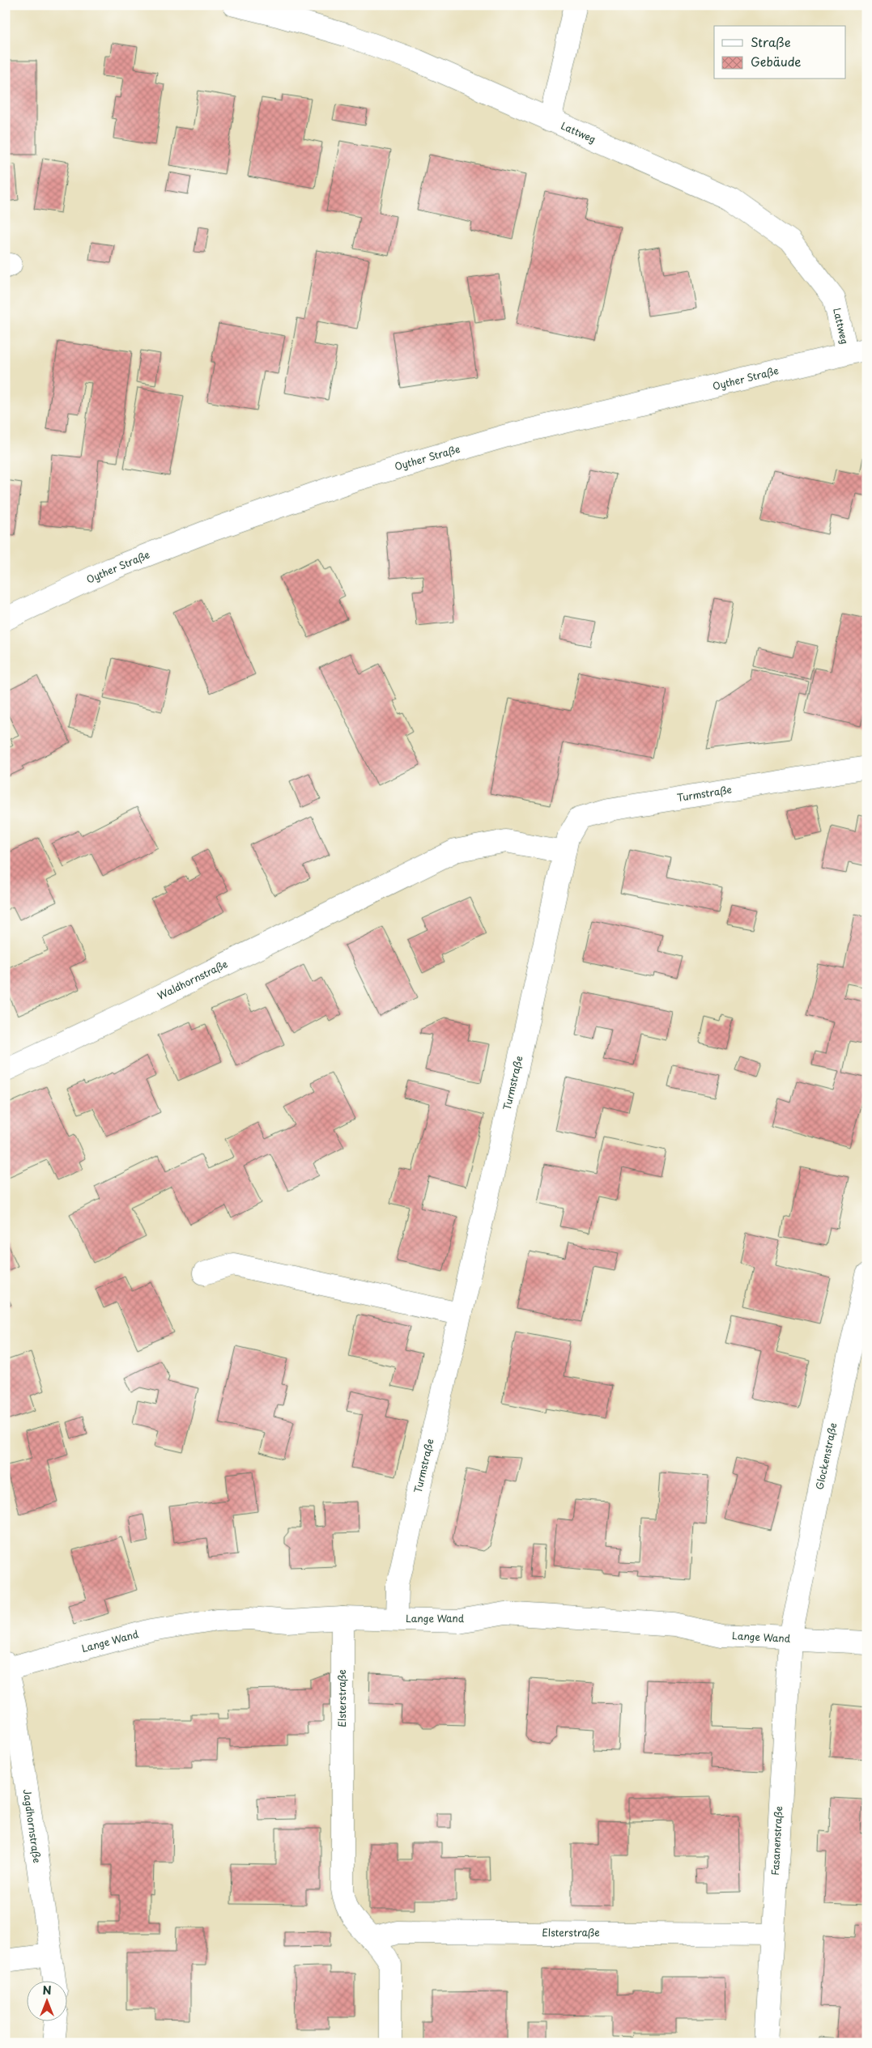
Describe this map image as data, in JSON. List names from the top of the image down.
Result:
{
  "streets": {
    "street": [
      "Lattweg",
      "Oyther Straße",
      "Turmstraße",
      "Waldhornstraße",
      "Glockenstraße",
      "Lange Wand",
      "Elsterstraße",
      "Jagdhornstraße",
      "Fasanenstraße"
    ]
  },
  "crossings": [
    ["Lattweg", "Oyther Straße"],
    ["Turmstraße", "Waldhornstraße"],
    ["Turmstraße", "Lange Wand"],
    ["Glockenstraße", "Lange Wand"],
    ["Glockenstraße", "Fasanenstraße"],
    ["Lange Wand", "Elsterstraße"],
    ["Lange Wand", "Jagdhornstraße"],
    ["Lange Wand", "Fasanenstraße"],
    ["Elsterstraße", "Fasanenstraße"]
  ],
  "legend": ["Straße", "Gebäude"],
  "north": "top"
}
